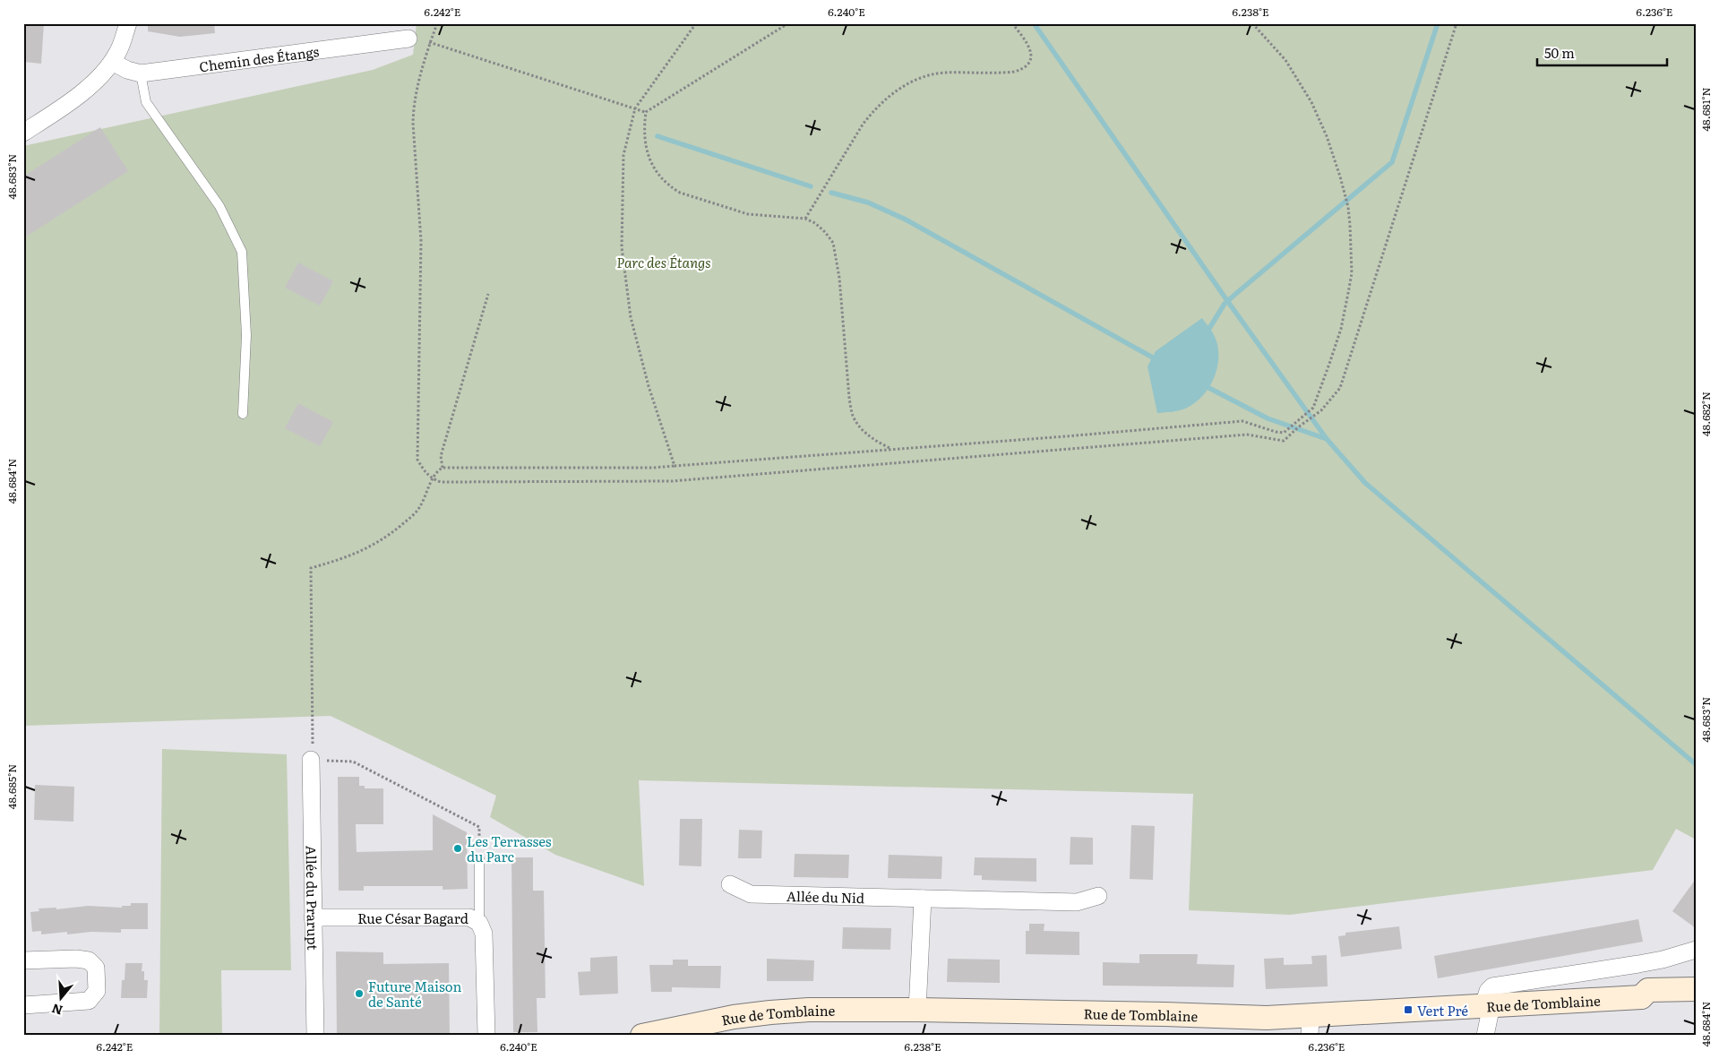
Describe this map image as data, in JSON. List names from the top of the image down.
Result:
{
  "streets": {
    "main road": ["Rue de Tomblaine"],
    "street": [
      "Chemin des Étangs",
      "Allée du Nid",
      "Allée du Prarupt",
      "Rue César Bagard"
    ]
  },
  "crossings": [
    ["Allée du Prarupt", "Rue César Bagard"]
  ],
  "parks": ["Parc des Étangs"],
  "places": {
    "other": ["Les Terrasses du Parc", "Future Maison de Santé"],
    "transit": ["Vert Pré"]
  },
  "scale_bar": "50 m",
  "north": "bottom",
  "coordinates": [
    "6.242°E",
    "6.240°E",
    "6.238°E",
    "6.236°E",
    "48.681°N",
    "48.683°N",
    "48.682°N",
    "48.684°N",
    "48.685°N"
  ]
}
